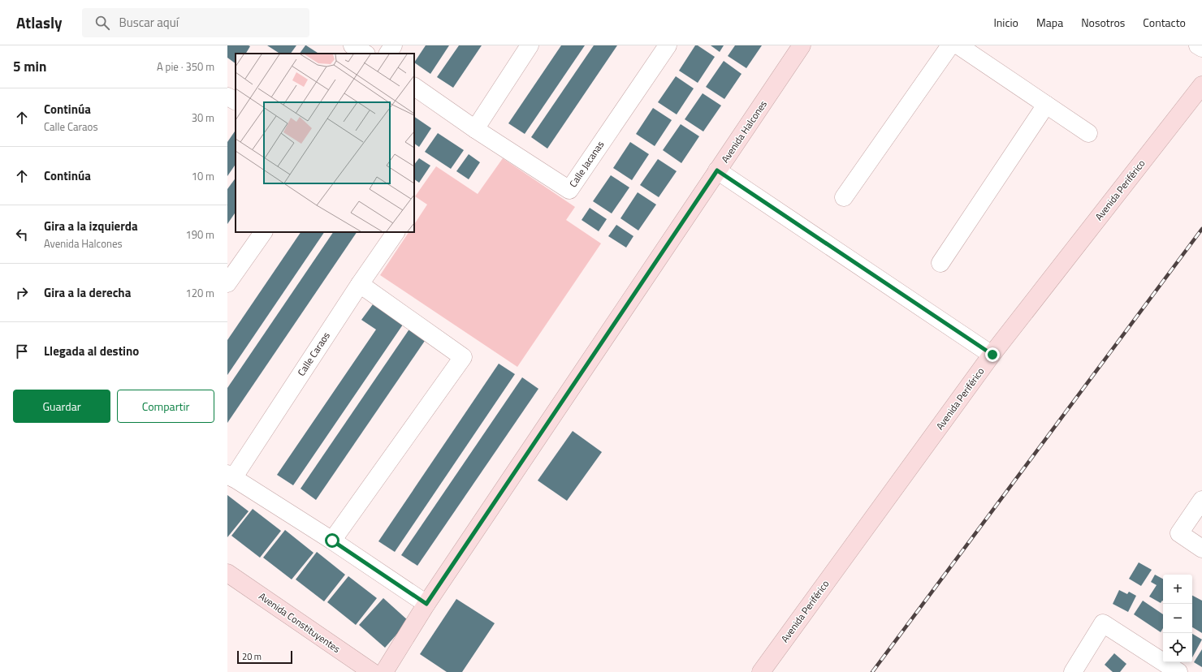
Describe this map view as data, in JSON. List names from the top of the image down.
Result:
{
  "streets": {
    "main road": ["Avenida Halcones", "Avenida Periférico", "Avenida Constituyentes"],
    "street": ["Calle Jacanas", "Calle Caraos"]
  },
  "crossings": [
    ["Avenida Halcones", "Calle Caraos"]
  ],
  "scale_bar": "20 m",
  "page": {
    "header": "Atlasly",
    "search": "Buscar aquí",
    "nav": [
      "Inicio",
      "Mapa",
      "Nosotros",
      "Contacto"
    ],
    "heading": ["5 min", "A pie · 350 m"],
    "list": [
      ["Continúa", "Calle Caraos", "30 m"],
      ["Continúa", "10 m"],
      ["Gira a la izquierda", "Avenida Halcones", "190 m"],
      ["Gira a la derecha", "120 m"],
      "Llegada al destino"
    ],
    "buttons": ["Guardar", "Compartir"],
    "map_buttons": ["+", "−"],
    "scale": "20 m"
  }
}
